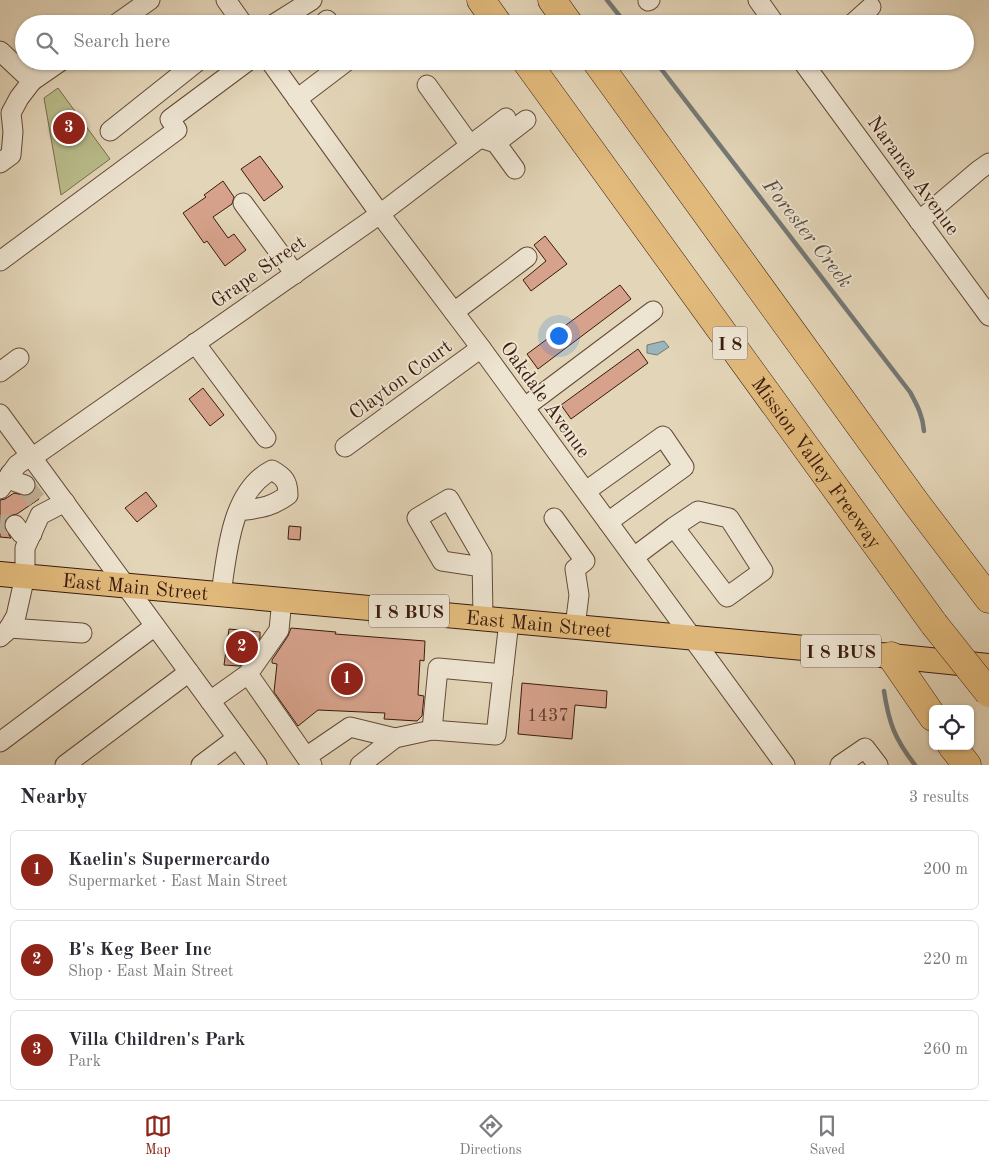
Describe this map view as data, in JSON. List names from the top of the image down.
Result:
{
  "streets": {
    "highway": ["I 8", "Mission Valley Freeway"],
    "main road": ["East Main Street", "I 8 BUS"],
    "street": [
      "Naranca Avenue",
      "Grape Street",
      "Clayton Court",
      "Oakdale Avenue"
    ]
  },
  "crossings": [
    ["Grape Street", "Oakdale Avenue"],
    ["Clayton Court", "Oakdale Avenue"],
    ["Oakdale Avenue", "East Main Street"]
  ],
  "water": ["Forester Creek"],
  "house_numbers": ["1437"],
  "page": {
    "search": "Search here",
    "pins": ["3", "2", "1"],
    "heading": ["Nearby", "3 results"],
    "list": [
      {
        "mark": "1",
        "name": "Kaelin's Supermercardo",
        "note": "Supermarket · East Main Street",
        "value": "200 m"
      },
      {
        "mark": "2",
        "name": "B's Keg Beer Inc",
        "note": "Shop · East Main Street",
        "value": "220 m"
      },
      {
        "mark": "3",
        "name": "Villa Children's Park",
        "note": "Park",
        "value": "260 m"
      }
    ],
    "nav": ["Map", "Directions", "Saved"]
  }
}
